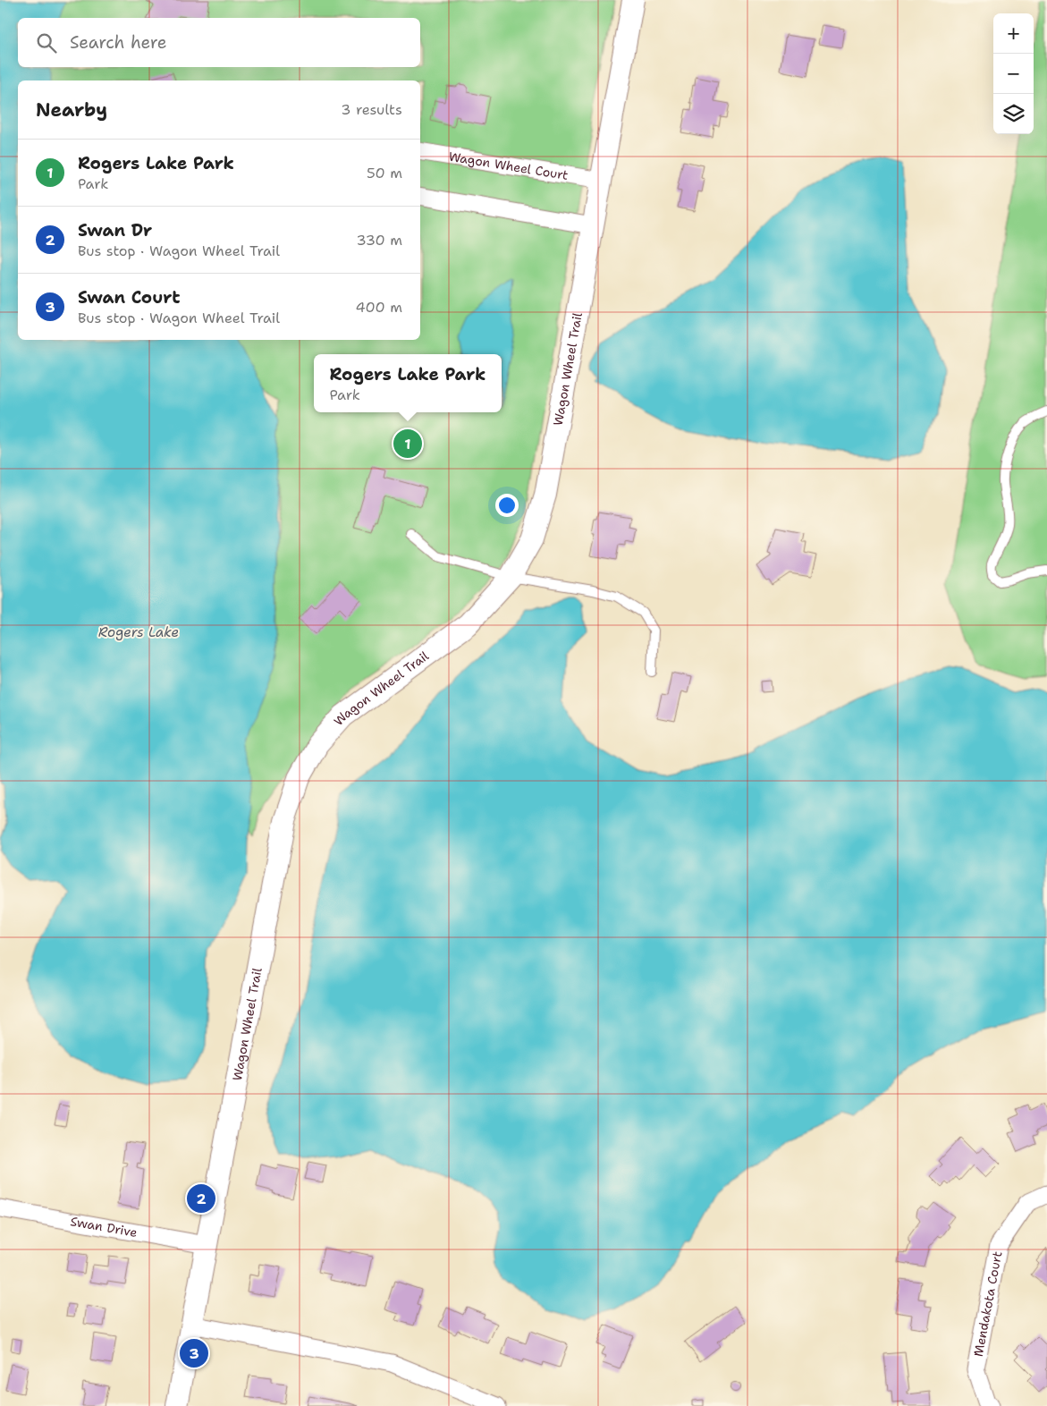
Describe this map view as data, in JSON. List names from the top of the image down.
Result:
{
  "streets": {
    "street": [
      "Wagon Wheel Court",
      "Wagon Wheel Trail",
      "Swan Drive",
      "Mendakota Court"
    ]
  },
  "crossings": [
    ["Wagon Wheel Court", "Wagon Wheel Trail"],
    ["Wagon Wheel Trail", "Swan Drive"]
  ],
  "water": ["Rogers Lake"],
  "page": {
    "map_buttons": ["+", "−"],
    "search": "Search here",
    "heading": ["Nearby", "3 results"],
    "list": [
      {
        "mark": "1",
        "name": "Rogers Lake Park",
        "note": "Park",
        "value": "50 m"
      },
      {
        "mark": "2",
        "name": "Swan Dr",
        "note": "Bus stop · Wagon Wheel Trail",
        "value": "330 m"
      },
      {
        "mark": "3",
        "name": "Swan Court",
        "note": "Bus stop · Wagon Wheel Trail",
        "value": "400 m"
      }
    ],
    "popup": ["Rogers Lake Park", "Park"],
    "pins": ["1", "2", "3"]
  }
}
